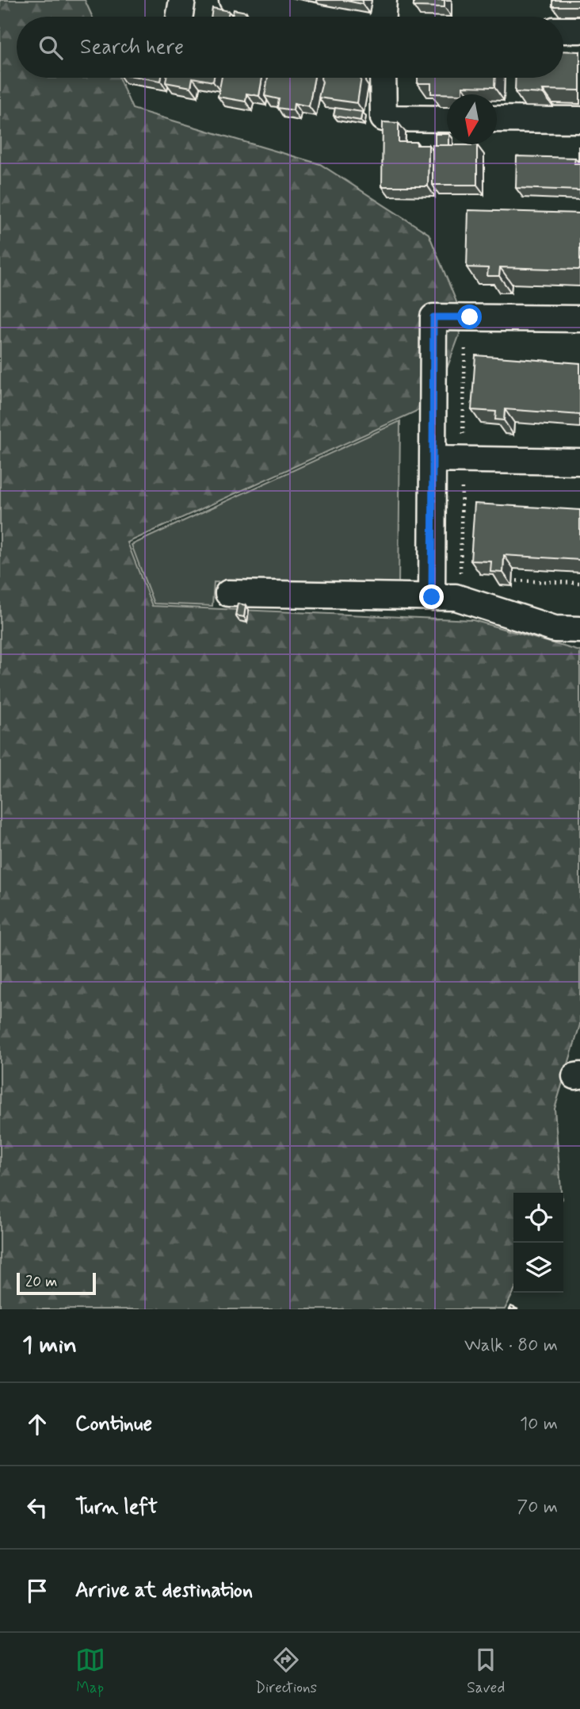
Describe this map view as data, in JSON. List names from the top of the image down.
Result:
{
  "scale_bar": "20 m",
  "north": "bottom",
  "page": {
    "search": "Search here",
    "scale": "20 m",
    "heading": ["1 min", "Walk · 80 m"],
    "list": [
      ["Continue", "10 m"],
      ["Turn left", "70 m"],
      "Arrive at destination"
    ],
    "nav": ["Map", "Directions", "Saved"]
  }
}
